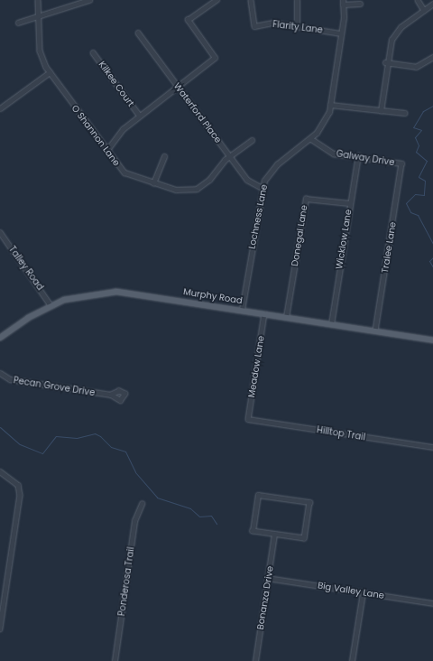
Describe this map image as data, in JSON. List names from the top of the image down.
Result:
{
  "streets": {
    "main road": ["Murphy Road"],
    "street": [
      "Flarity Lane",
      "Kilkee Court",
      "Waterford Place",
      "O Shannon Lane",
      "Galway Drive",
      "Lochness Lane",
      "Donegal Lane",
      "Wicklow Lane",
      "Tralee Lane",
      "Talley Road",
      "Meadow Lane",
      "Pecan Grove Drive",
      "Hilltop Trail",
      "Ponderosa Trail",
      "Big Valley Lane",
      "Bonanza Drive"
    ]
  },
  "crossings": [
    ["Flarity Lane", "Lochness Lane"],
    ["Waterford Place", "O Shannon Lane"],
    ["Waterford Place", "Lochness Lane"],
    ["Galway Drive", "Lochness Lane"],
    ["Galway Drive", "Wicklow Lane"],
    ["Galway Drive", "Tralee Lane"],
    ["Lochness Lane", "Murphy Road"],
    ["Donegal Lane", "Wicklow Lane"],
    ["Donegal Lane", "Murphy Road"],
    ["Wicklow Lane", "Murphy Road"],
    ["Tralee Lane", "Murphy Road"],
    ["Talley Road", "Murphy Road"],
    ["Murphy Road", "Meadow Lane"],
    ["Meadow Lane", "Hilltop Trail"],
    ["Big Valley Lane", "Bonanza Drive"]
  ]
}
